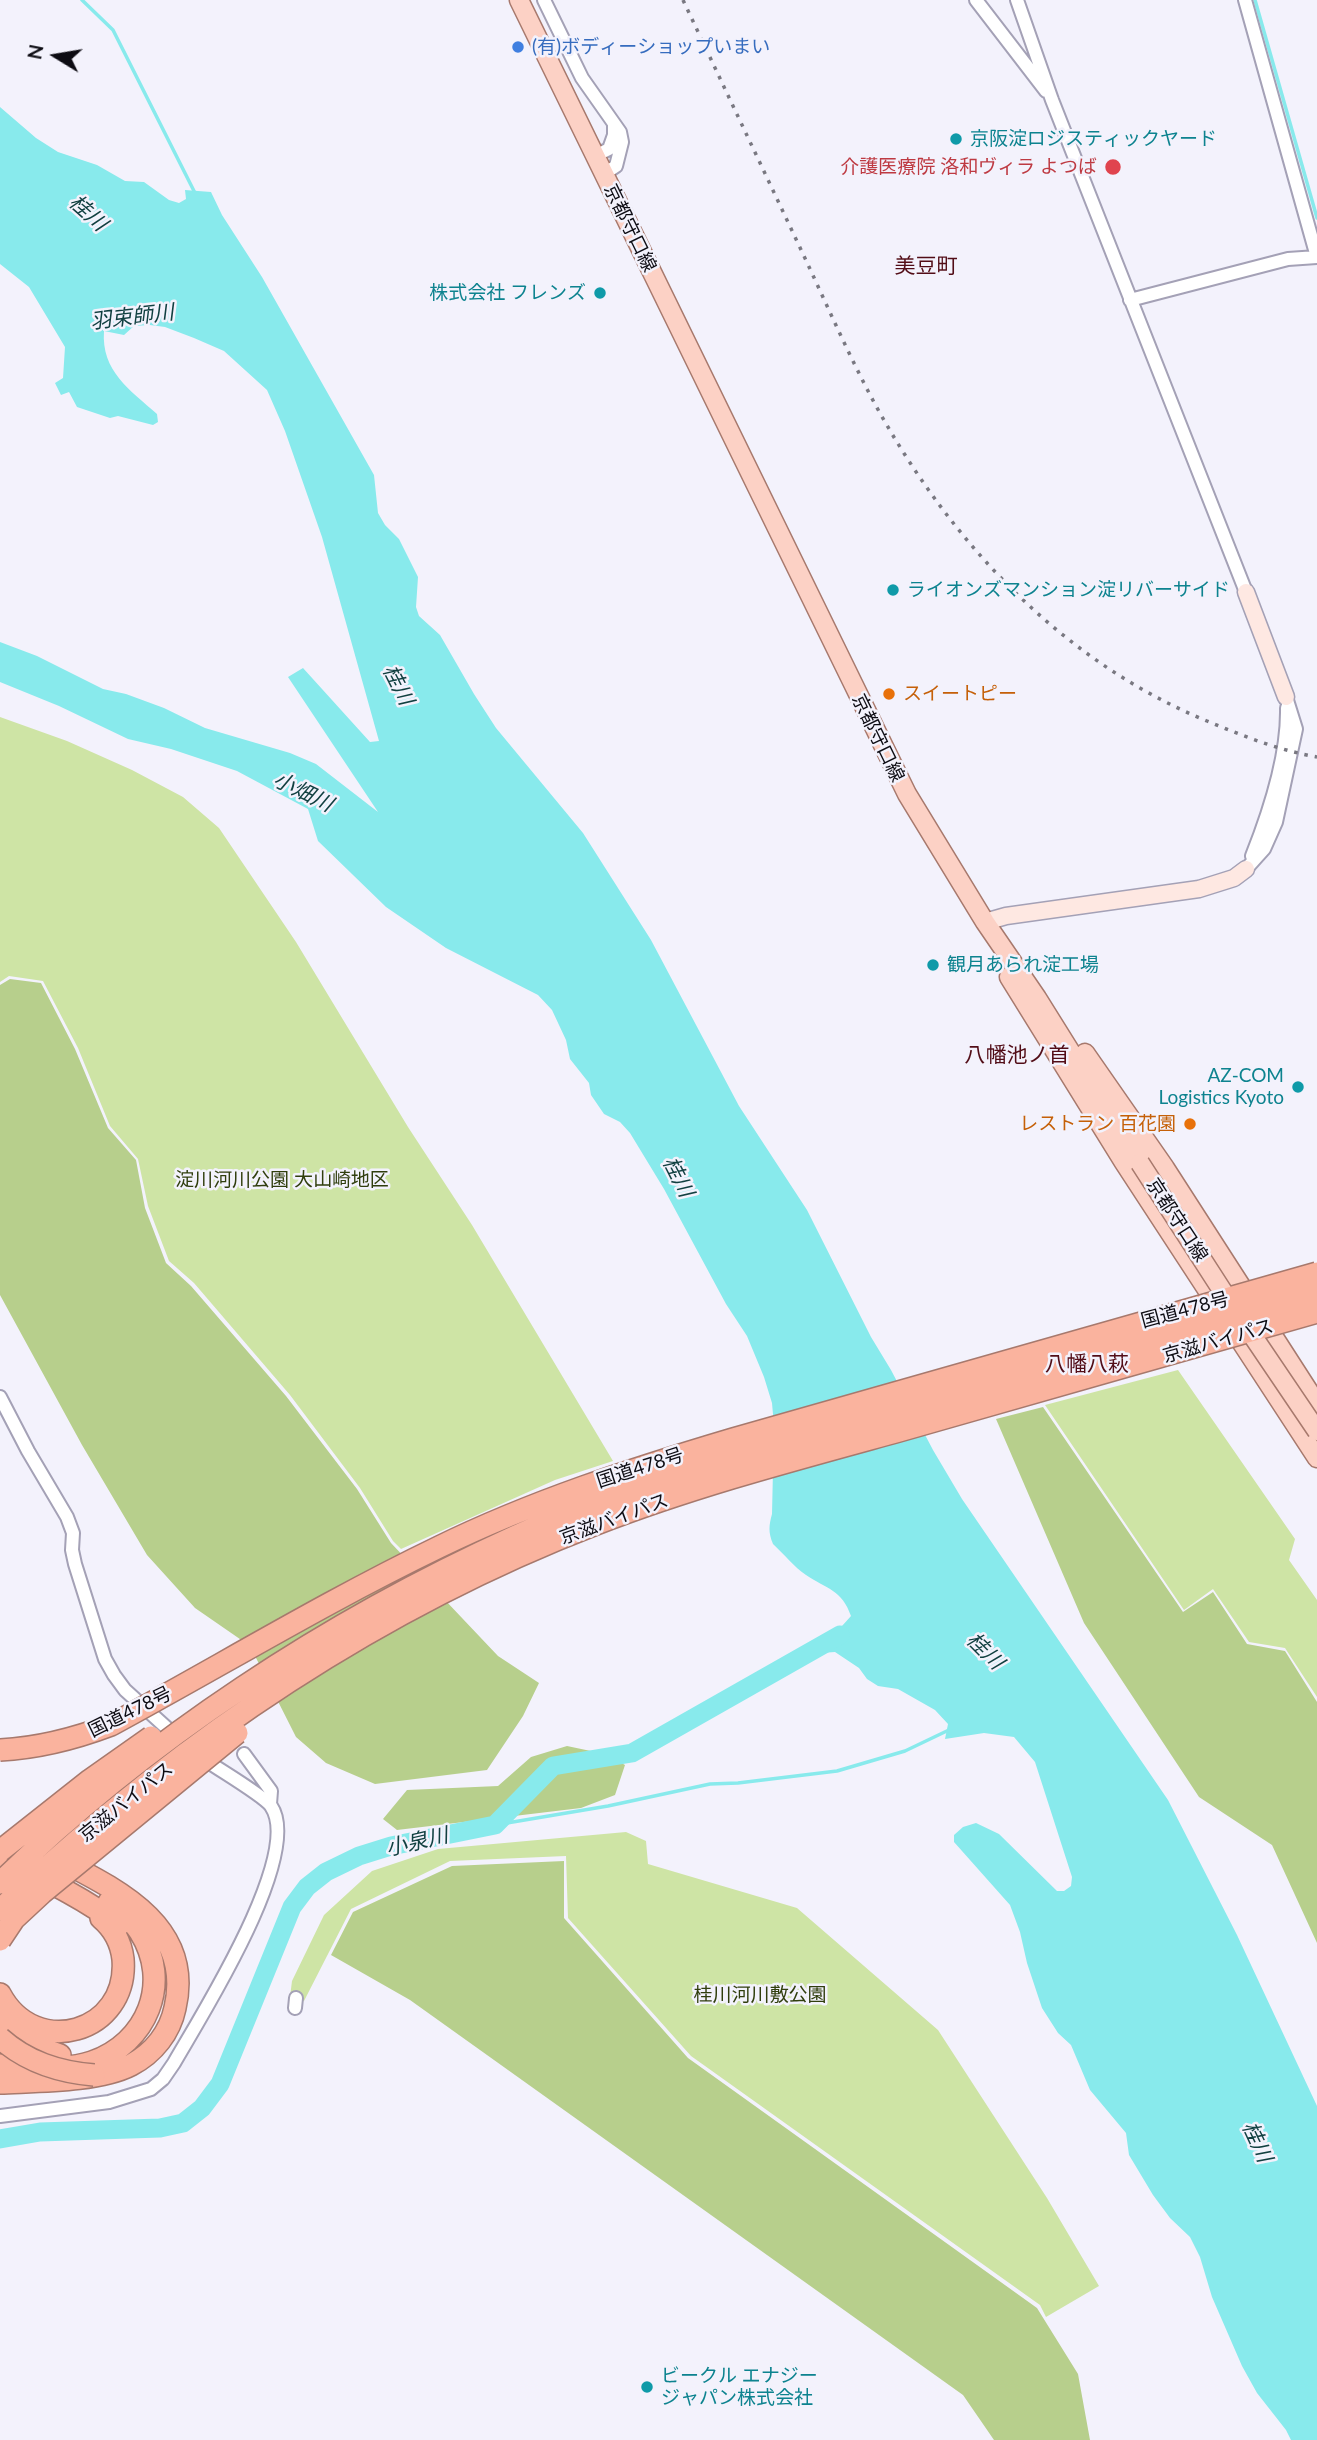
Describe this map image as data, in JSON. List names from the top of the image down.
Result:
{
  "streets": {
    "highway": ["国道478号", "京滋バイパス"],
    "main road": ["京都守口線"]
  },
  "crossings": [
    ["京都守口線", "国道478号"]
  ],
  "districts": ["美豆町", "八幡池ノ首", "八幡八萩"],
  "water": [
    "桂川",
    "羽束師川",
    "小畑川",
    "小泉川"
  ],
  "parks": ["淀川河川公園 大山崎地区", "桂川河川敷公園"],
  "places": [
    "(有)ボディーショップいまい",
    "京阪淀ロジスティックヤード",
    "介護医療院 洛和ヴィラ よつば",
    "株式会社 フレンズ",
    "ライオンズマンション淀リバーサイド",
    "スイートピー",
    "観月あられ淀工場",
    "AZ-COM Logistics Kyoto",
    "レストラン 百花園",
    "ビークル エナジー ジャパン株式会社"
  ],
  "north": "left"
}
